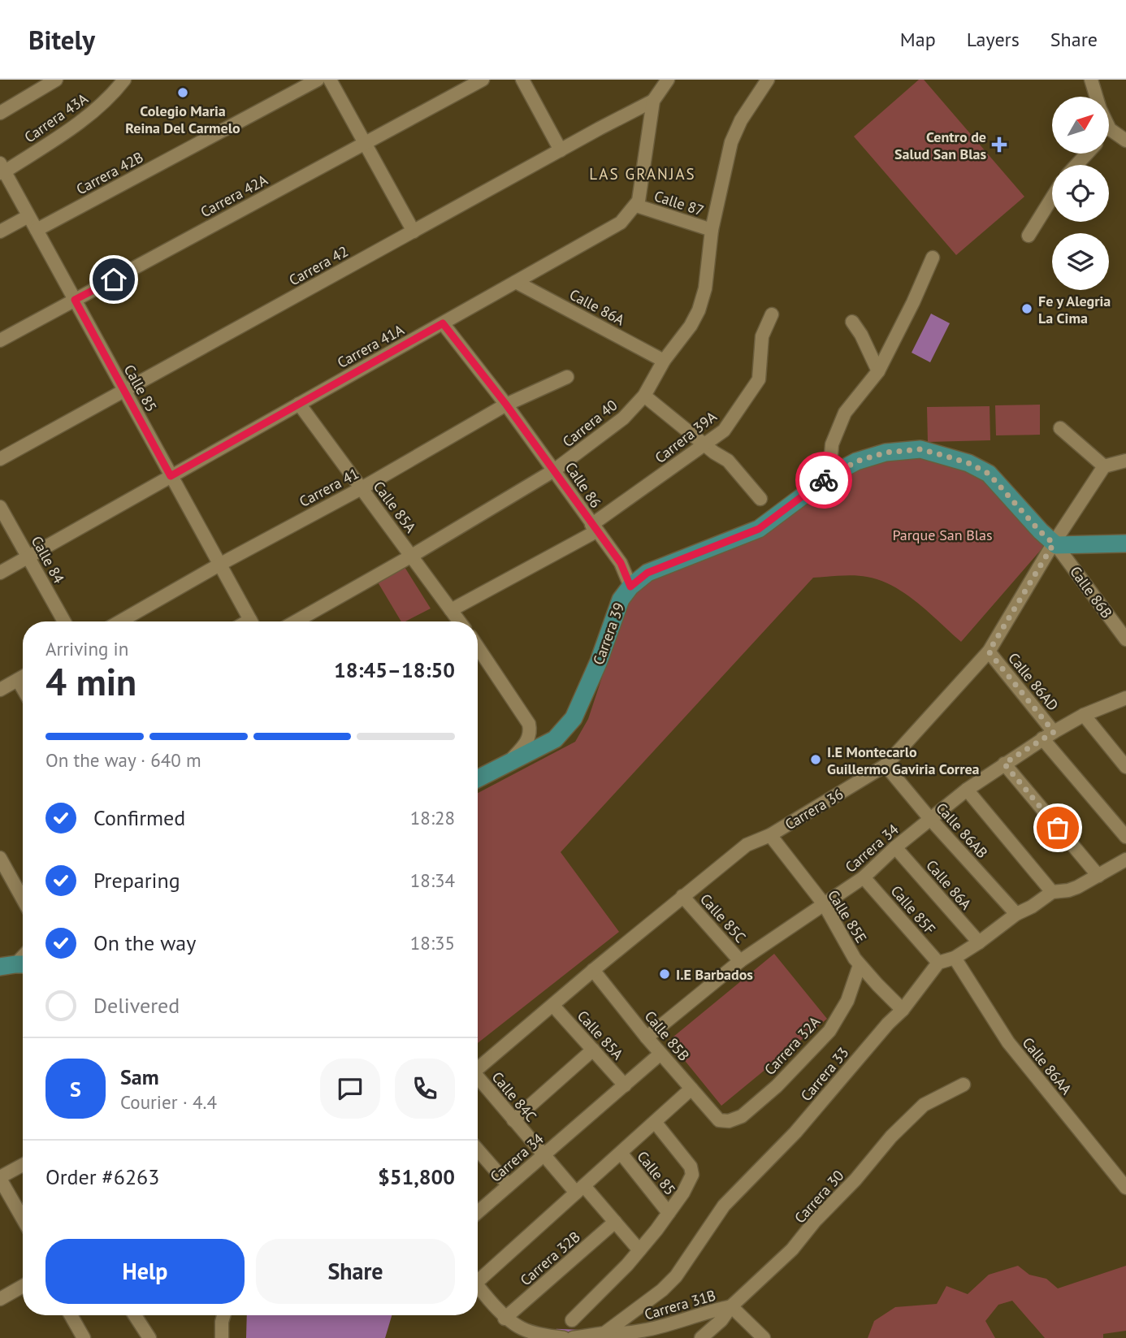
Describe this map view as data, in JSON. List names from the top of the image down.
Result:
{
  "streets": {
    "main road": ["Calle 86B", "Carrera 39"],
    "street": [
      "Carrera 43A",
      "Carrera 42B",
      "Carrera 42A",
      "Calle 87",
      "Carrera 42",
      "Calle 86A",
      "Carrera 41A",
      "Calle 85",
      "Carrera 40",
      "Carrera 39A",
      "Calle 86",
      "Carrera 41",
      "Calle 85A",
      "Calle 84",
      "Calle 86AD",
      "Carrera 36",
      "Calle 86AB",
      "Carrera 34",
      "Calle 85F",
      "Calle 85E",
      "Calle 85C",
      "Calle 85B",
      "Carrera 32A",
      "Calle 86AA",
      "Carrera 33",
      "Calle 84C",
      "Carrera 30",
      "Carrera 32B",
      "Carrera 31B"
    ]
  },
  "crossings": [
    ["Carrera 43A", "Calle 85"],
    ["Carrera 42B", "Calle 85"],
    ["Carrera 42A", "Calle 85"],
    ["Calle 87", "Carrera 41A"],
    ["Calle 87", "Carrera 40"],
    ["Carrera 42", "Calle 85"],
    ["Calle 86A", "Carrera 41A"],
    ["Calle 86A", "Carrera 40"],
    ["Calle 86A", "Carrera 34"],
    ["Carrera 41A", "Calle 85"],
    ["Carrera 41A", "Calle 86"],
    ["Carrera 41A", "Calle 85A"],
    ["Carrera 41A", "Calle 84"],
    ["Calle 85", "Carrera 41"],
    ["Carrera 40", "Calle 86"],
    ["Carrera 40", "Calle 85A"],
    ["Carrera 39A", "Calle 86"],
    ["Carrera 39A", "Calle 85A"],
    ["Calle 86", "Carrera 41"],
    ["Calle 86", "Carrera 39"],
    ["Carrera 41", "Calle 85A"],
    ["Calle 85A", "Carrera 36"],
    ["Calle 85A", "Carrera 34"],
    ["Calle 86B", "Carrera 39"],
    ["Calle 86B", "Carrera 36"],
    ["Calle 86AD", "Carrera 36"],
    ["Calle 86AD", "Carrera 34"],
    ["Carrera 36", "Calle 86AB"],
    ["Carrera 36", "Calle 85E"],
    ["Carrera 36", "Calle 85C"],
    ["Carrera 36", "Calle 85B"],
    ["Calle 86AB", "Carrera 34"],
    ["Carrera 34", "Calle 85F"],
    ["Carrera 34", "Calle 85E"],
    ["Carrera 34", "Calle 85C"],
    ["Carrera 34", "Calle 85B"],
    ["Carrera 34", "Calle 84C"],
    ["Calle 85F", "Carrera 33"],
    ["Calle 85E", "Carrera 32A"],
    ["Calle 85E", "Carrera 33"],
    ["Calle 85B", "Carrera 32A"],
    ["Carrera 33", "Carrera 31B"],
    ["Calle 84C", "Carrera 32B"],
    ["Carrera 30", "Carrera 31B"]
  ],
  "districts": ["LAS GRANJAS"],
  "parks": ["Parque San Blas"],
  "places": {
    "other": [
      "Colegio Maria Reina Del Carmelo",
      "Fe y Alegria La Cima",
      "I.E Montecarlo Guillermo Gaviria Correa",
      "I.E Barbados"
    ],
    "health": ["Centro de Salud San Blas"]
  },
  "north": "top right",
  "page": {
    "header": "Bitely",
    "nav": ["Map", "Layers", "Share"],
    "heading": ["4 min", "Arriving in", "18:45–18:50"],
    "panel": [
      "Sam",
      "Courier · 4.4",
      "Order #6263",
      "$51,800"
    ],
    "bar": "On the way · 640 m",
    "list": [
      ["Confirmed", "18:28"],
      ["Preparing", "18:34"],
      ["On the way", "18:35"],
      "Delivered"
    ],
    "round": "S",
    "buttons": ["Help", "Share"]
  }
}
